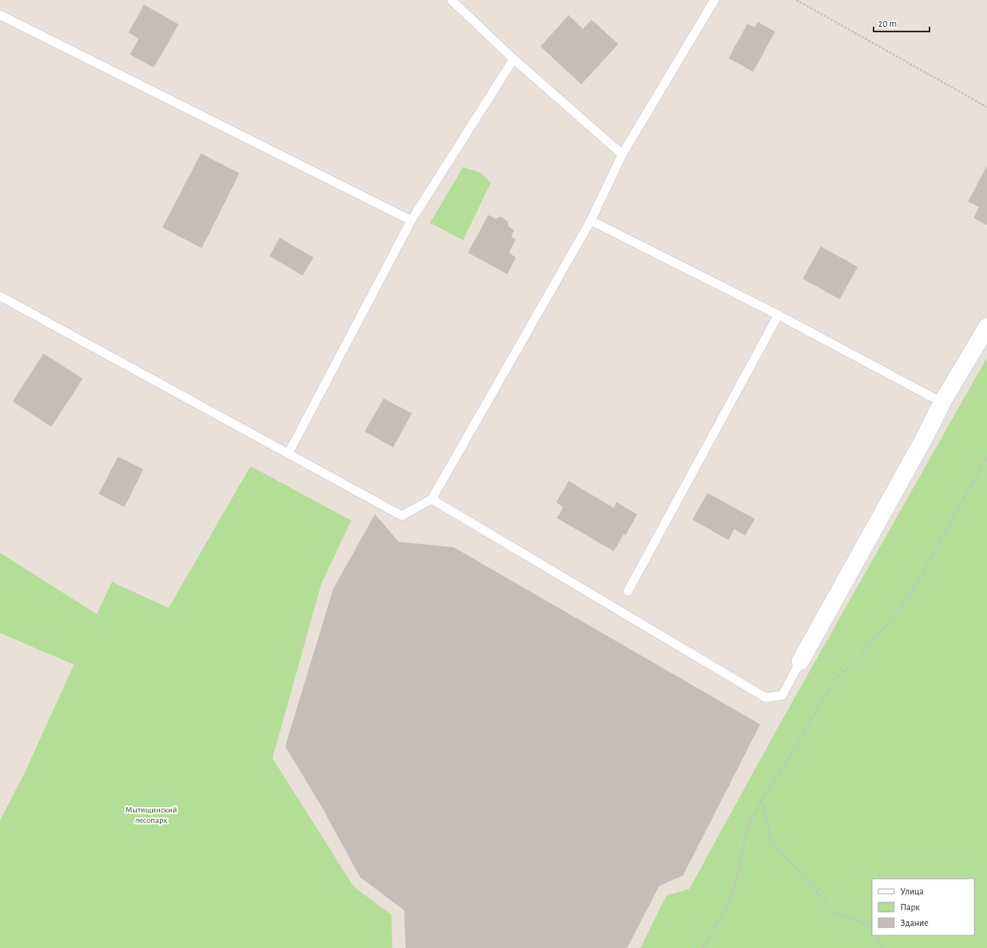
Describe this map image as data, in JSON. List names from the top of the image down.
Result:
{
  "parks": ["Мытищинский лесопарк"],
  "legend": ["Улица", "Парк", "Здание"],
  "scale_bar": "20 m"
}
